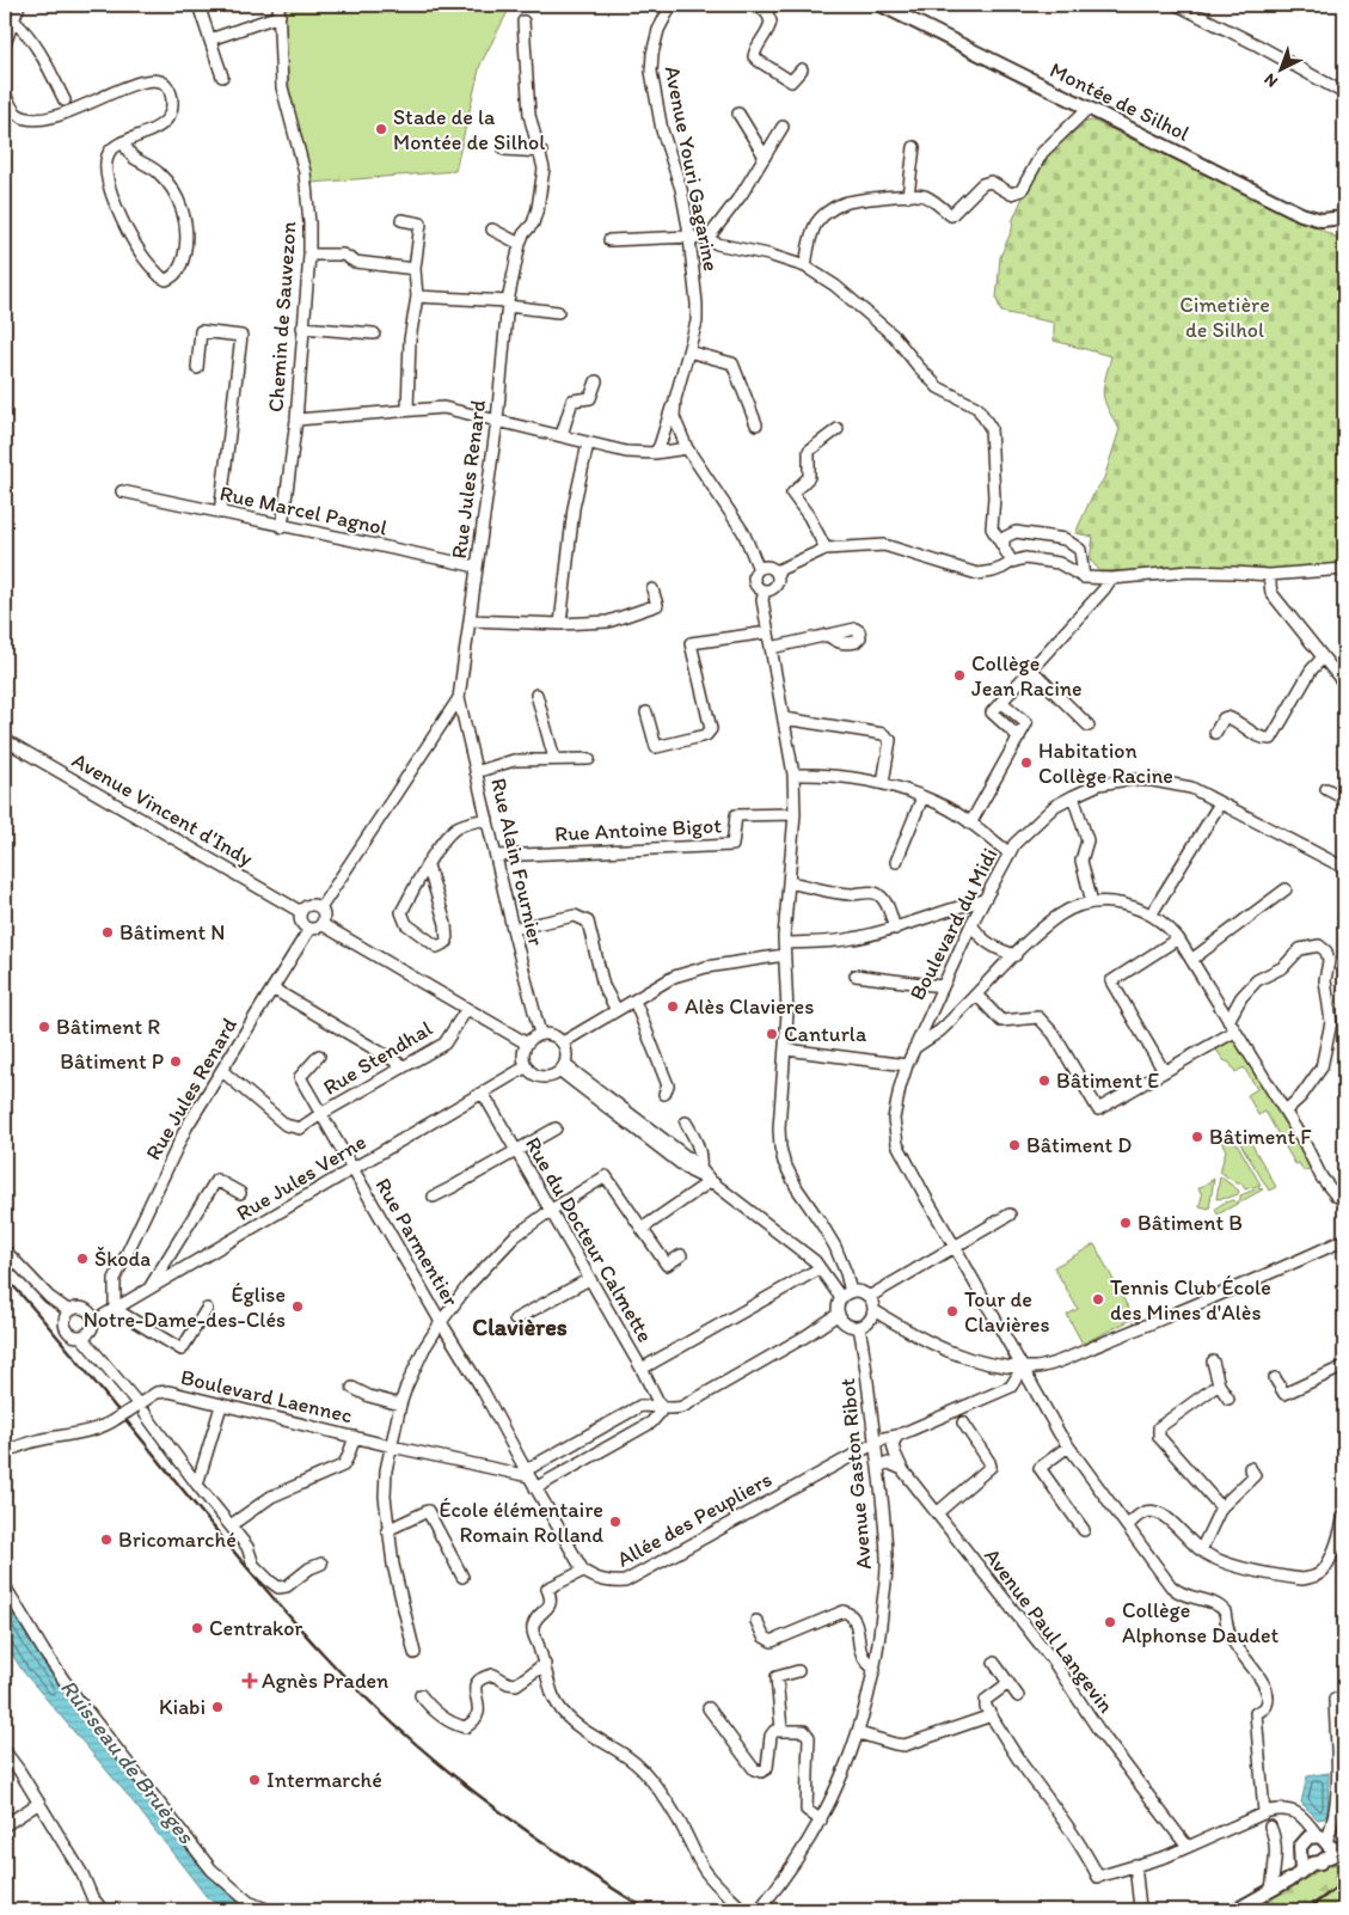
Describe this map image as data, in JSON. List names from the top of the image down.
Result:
{
  "streets": {
    "main road": ["Montée de Silhol"],
    "street": [
      "Avenue Youri Gagarine",
      "Chemin de Sauvezon",
      "Rue Jules Renard",
      "Rue Marcel Pagnol",
      "Avenue Vincent d'Indy",
      "Rue Antoine Bigot",
      "Rue Alain Fournier",
      "Boulevard du Midi",
      "Rue Stendhal",
      "Rue Jules Verne",
      "Rue du Docteur Calmette",
      "Rue Parmentier",
      "Boulevard Laennec",
      "Avenue Gaston Ribot",
      "Allée des Peupliers",
      "Avenue Paul Langevin"
    ]
  },
  "crossings": [
    ["Chemin de Sauvezon", "Rue Marcel Pagnol"],
    ["Rue Jules Renard", "Rue Marcel Pagnol"],
    ["Rue Jules Renard", "Avenue Vincent d'Indy"],
    ["Rue Jules Renard", "Rue Alain Fournier"],
    ["Rue Jules Renard", "Rue Jules Verne"],
    ["Rue Antoine Bigot", "Rue Alain Fournier"],
    ["Rue Alain Fournier", "Rue Jules Verne"],
    ["Boulevard du Midi", "Allée des Peupliers"],
    ["Rue Stendhal", "Rue Jules Verne"],
    ["Rue Stendhal", "Rue Parmentier"],
    ["Rue Jules Verne", "Rue du Docteur Calmette"],
    ["Rue Jules Verne", "Rue Parmentier"],
    ["Rue Parmentier", "Boulevard Laennec"],
    ["Avenue Gaston Ribot", "Allée des Peupliers"]
  ],
  "districts": ["Clavières"],
  "water": ["Ruisseau de Bruèges"],
  "parks": ["Cimetière de Silhol"],
  "places": {
    "other": [
      "Stade de la Montée de Silhol",
      "Collège Jean Racine",
      "Habitation Collège Racine",
      "Bâtiment N",
      "Alès Clavieres",
      "Bâtiment R",
      "Canturla",
      "Bâtiment P",
      "Bâtiment E",
      "Bâtiment F",
      "Bâtiment D",
      "Bâtiment B",
      "Škoda",
      "Tennis Club École des Mines d'Alès",
      "Église Notre-Dame-des-Clés",
      "Tour de Clavières",
      "École élémentaire Romain Rolland",
      "Bricomarché",
      "Collège Alphonse Daudet",
      "Centrakor",
      "Kiabi",
      "Intermarché"
    ],
    "health": ["Agnès Praden"]
  },
  "north": "bottom left"
}
